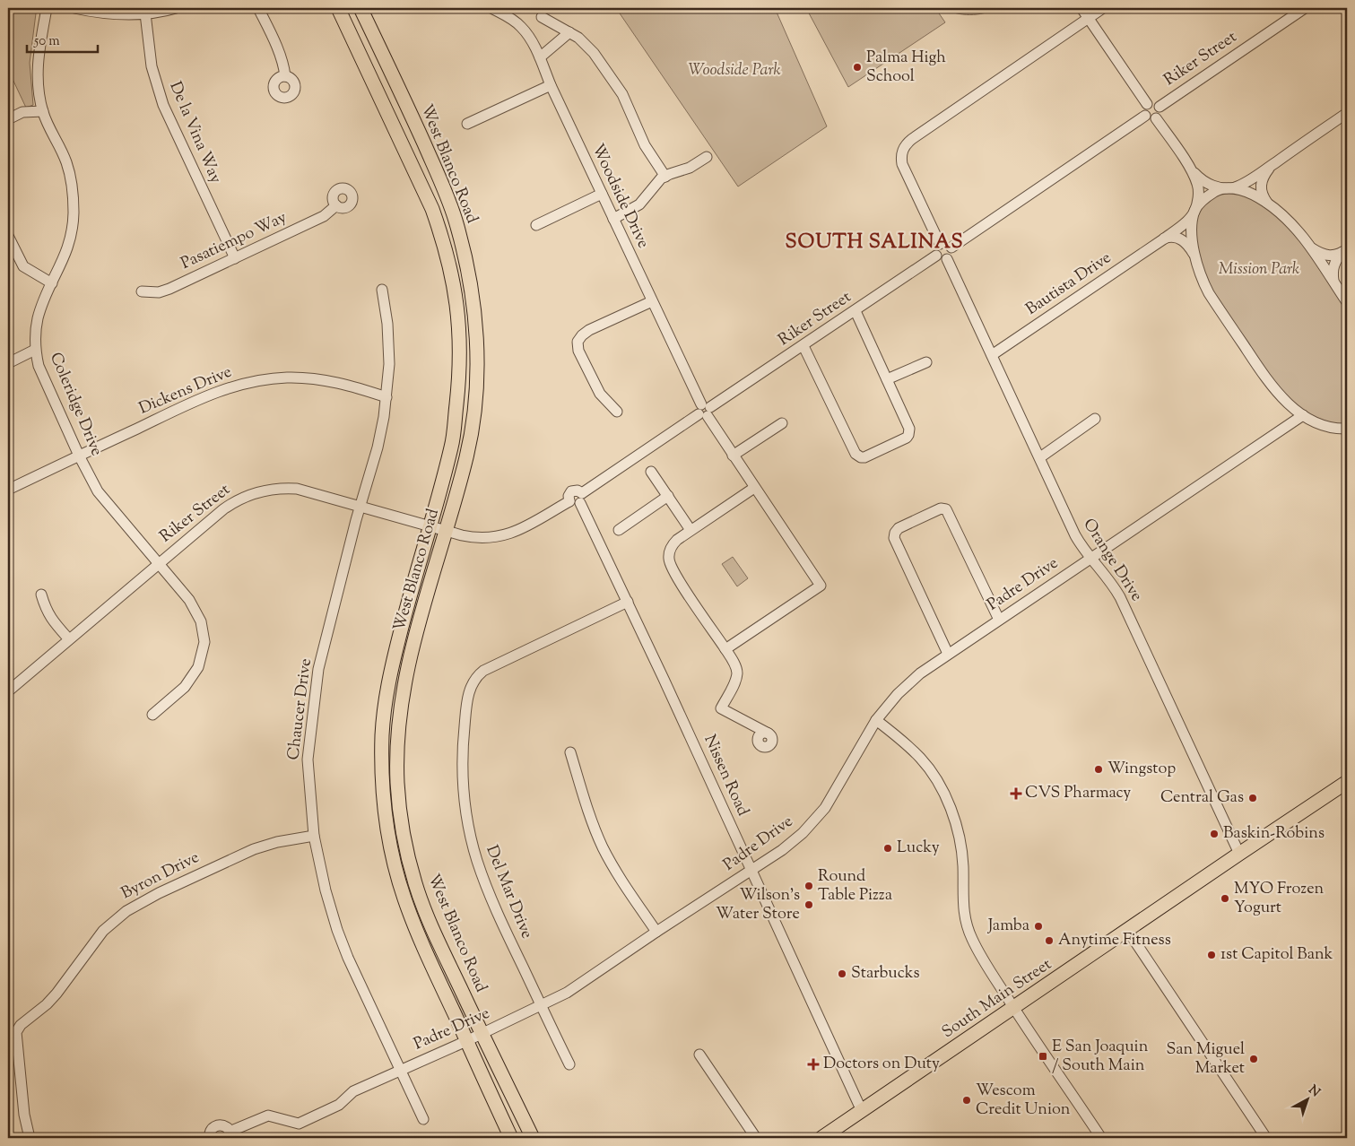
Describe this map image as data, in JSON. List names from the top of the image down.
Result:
{
  "streets": {
    "main road": ["West Blanco Road", "South Main Street"],
    "street": [
      "Riker Street",
      "De la Vina Way",
      "Woodside Drive",
      "Pasatiempo Way",
      "Bautista Drive",
      "Dickens Drive",
      "Coleridge Drive",
      "Orange Drive",
      "Padre Drive",
      "Chaucer Drive",
      "Nissen Road",
      "Byron Drive",
      "Del Mar Drive"
    ]
  },
  "crossings": [
    ["Riker Street", "West Blanco Road"],
    ["Riker Street", "Woodside Drive"],
    ["Riker Street", "Coleridge Drive"],
    ["Riker Street", "Orange Drive"],
    ["Riker Street", "Chaucer Drive"],
    ["Riker Street", "Nissen Road"],
    ["De la Vina Way", "Pasatiempo Way"],
    ["West Blanco Road", "Padre Drive"],
    ["Bautista Drive", "Orange Drive"],
    ["Dickens Drive", "Coleridge Drive"],
    ["Dickens Drive", "Chaucer Drive"],
    ["Orange Drive", "Padre Drive"],
    ["Orange Drive", "South Main Street"],
    ["Padre Drive", "Chaucer Drive"],
    ["Padre Drive", "Nissen Road"],
    ["Padre Drive", "Del Mar Drive"],
    ["Chaucer Drive", "Byron Drive"],
    ["Nissen Road", "Del Mar Drive"],
    ["Nissen Road", "South Main Street"]
  ],
  "districts": ["SOUTH SALINAS"],
  "parks": ["Woodside Park", "Mission Park"],
  "places": {
    "other": [
      "Palma High School",
      "Wingstop",
      "Central Gas",
      "Baskin-Robins",
      "Lucky",
      "Round Table Pizza",
      "MYO Frozen Yogurt",
      "Wilson's Water Store",
      "Jamba",
      "Anytime Fitness",
      "1st Capitol Bank",
      "Starbucks",
      "San Miguel Market",
      "Wescom Credit Union"
    ],
    "health": ["CVS Pharmacy", "Doctors on Duty"],
    "transit": ["E San Joaquin / South Main"]
  },
  "scale_bar": "50 m",
  "north": "top right"
}
